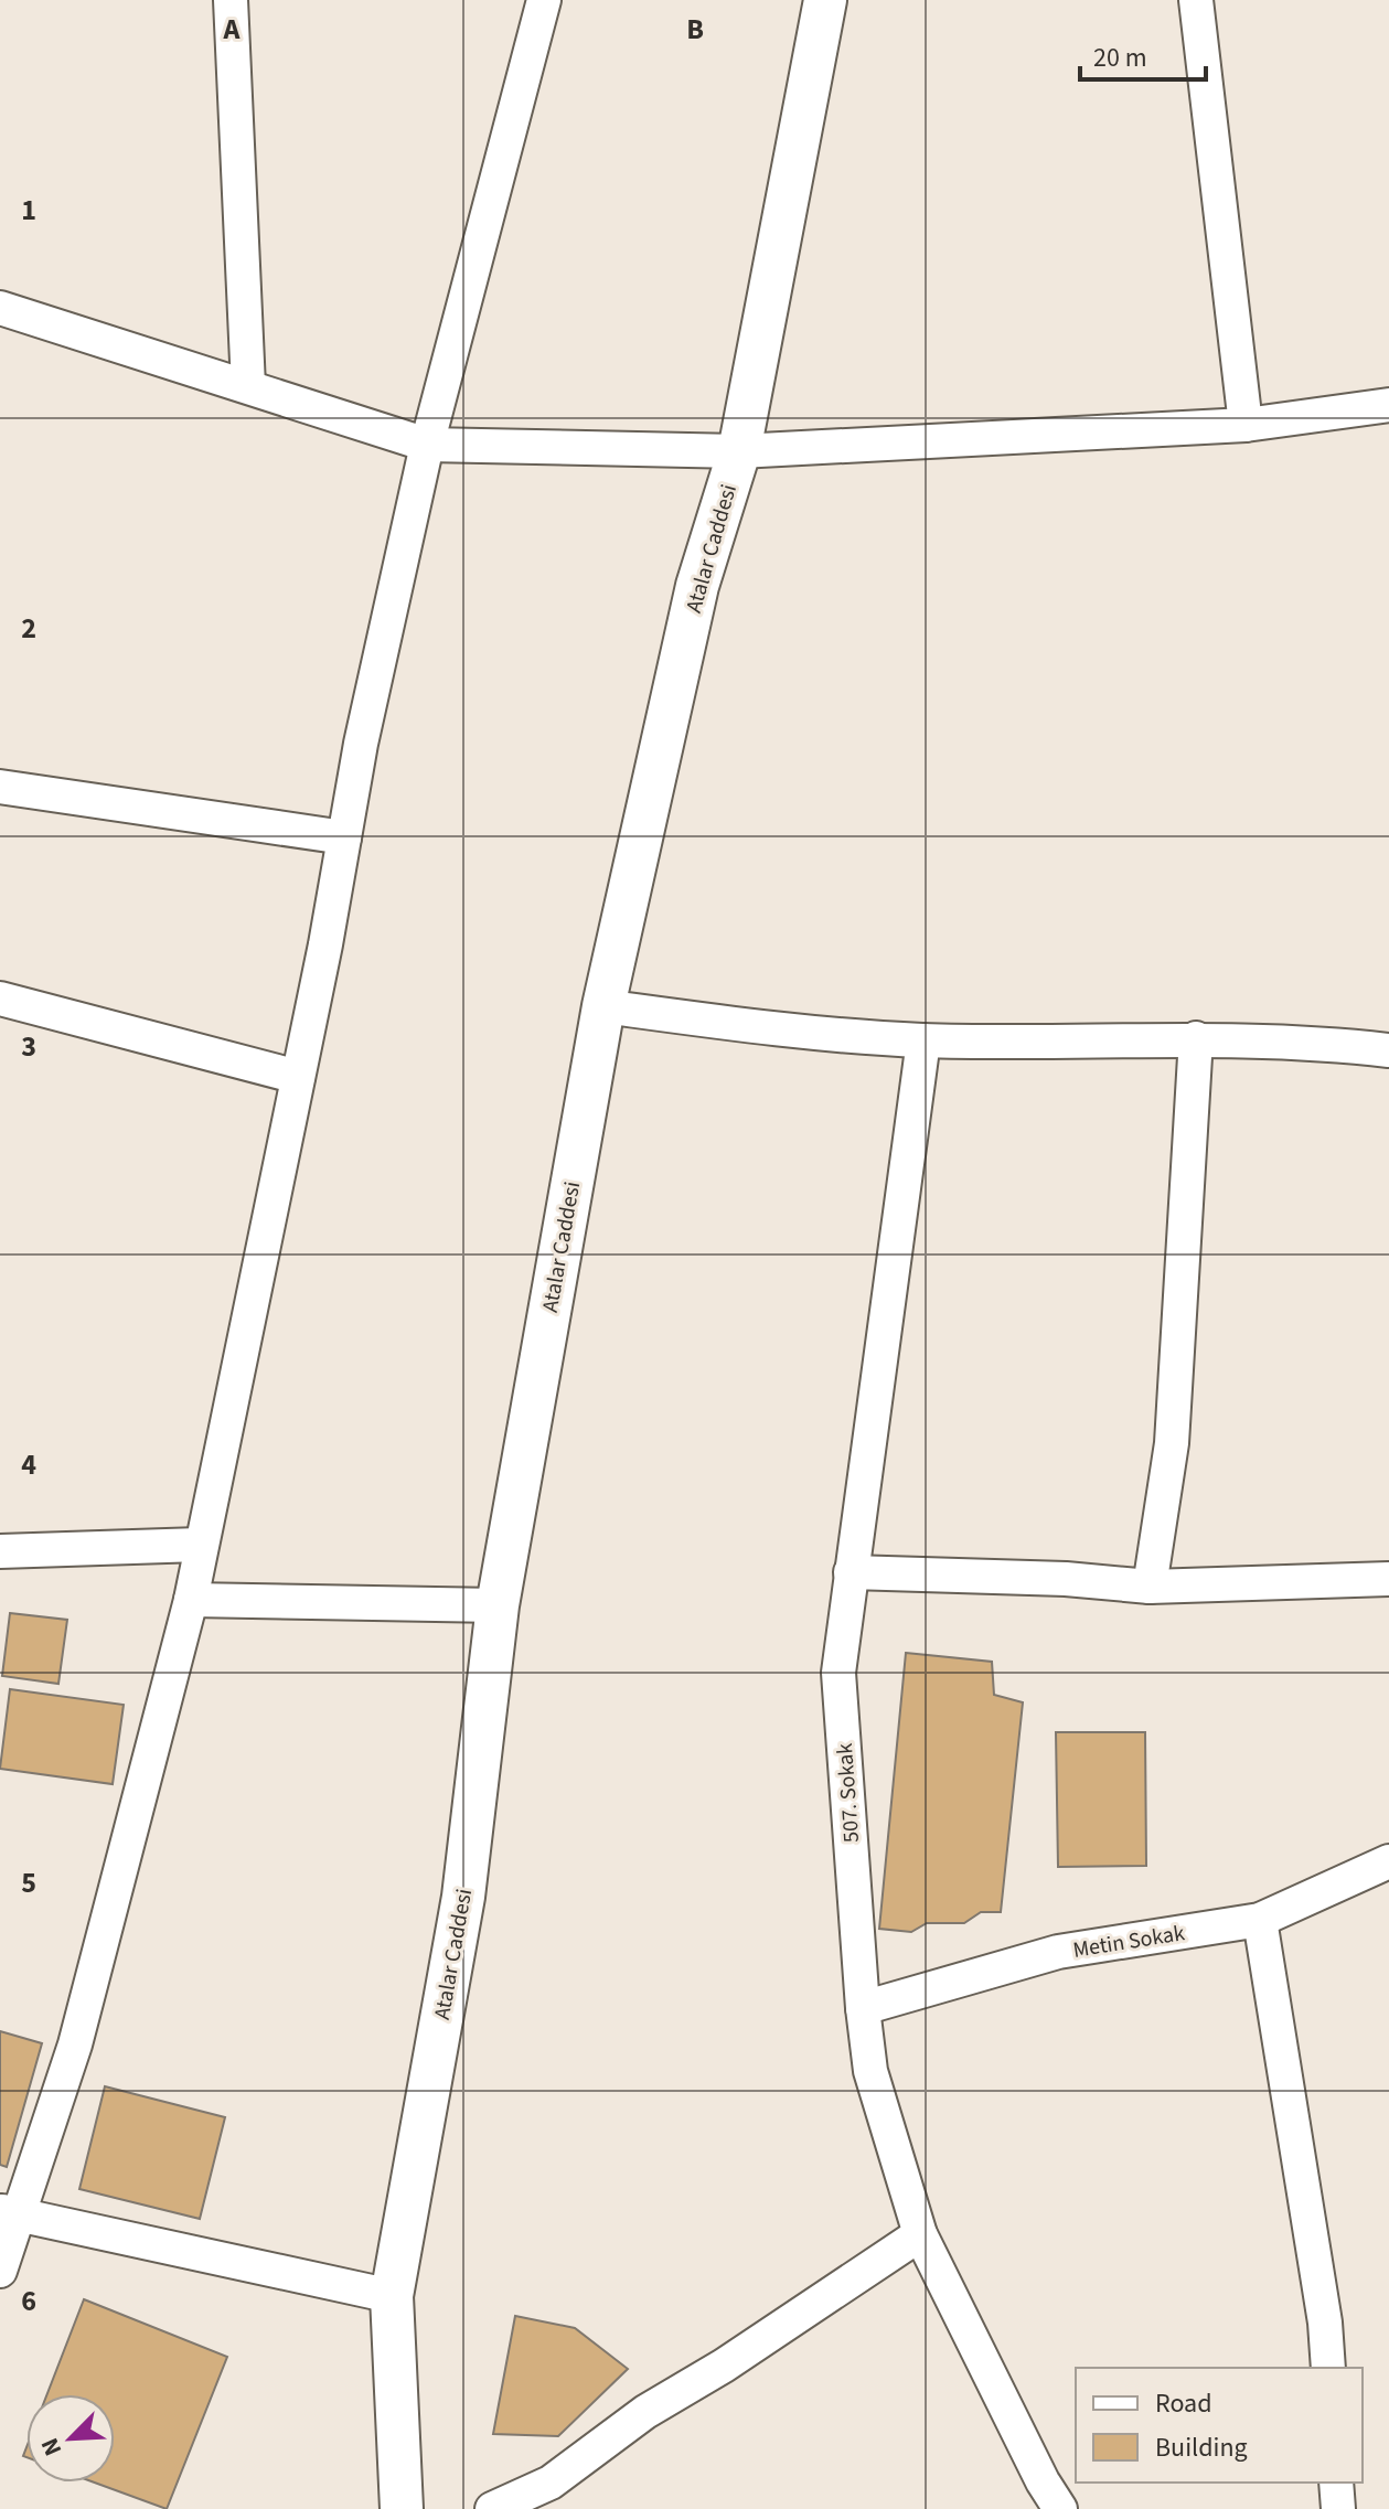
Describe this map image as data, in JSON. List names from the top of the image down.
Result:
{
  "streets": {
    "street": ["Atalar Caddesi", "507. Sokak", "Metin Sokak"]
  },
  "crossings": [
    ["507. Sokak", "Metin Sokak"]
  ],
  "legend": ["Road", "Building"],
  "scale_bar": "20 m",
  "north": "bottom left",
  "grid": {
    "columns": ["A", "B"],
    "rows": [
      "1",
      "2",
      "3",
      "4",
      "5",
      "6"
    ]
  }
}
